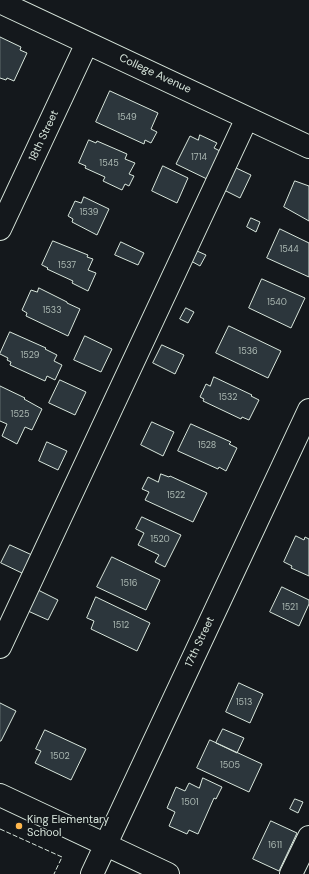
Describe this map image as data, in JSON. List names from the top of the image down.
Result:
{
  "streets": {
    "street": ["College Avenue", "18th Street", "17th Street"]
  },
  "crossings": [
    ["College Avenue", "18th Street"]
  ],
  "places": ["King Elementary School"],
  "house_numbers": [
    "1549",
    "1714",
    "1545",
    "1539",
    "1544",
    "1537",
    "1540",
    "1533",
    "1536",
    "1529",
    "1532",
    "1525",
    "1528",
    "1522",
    "1520",
    "1516",
    "1521",
    "1512",
    "1513",
    "1502",
    "1505",
    "1501",
    "1611"
  ]
}
